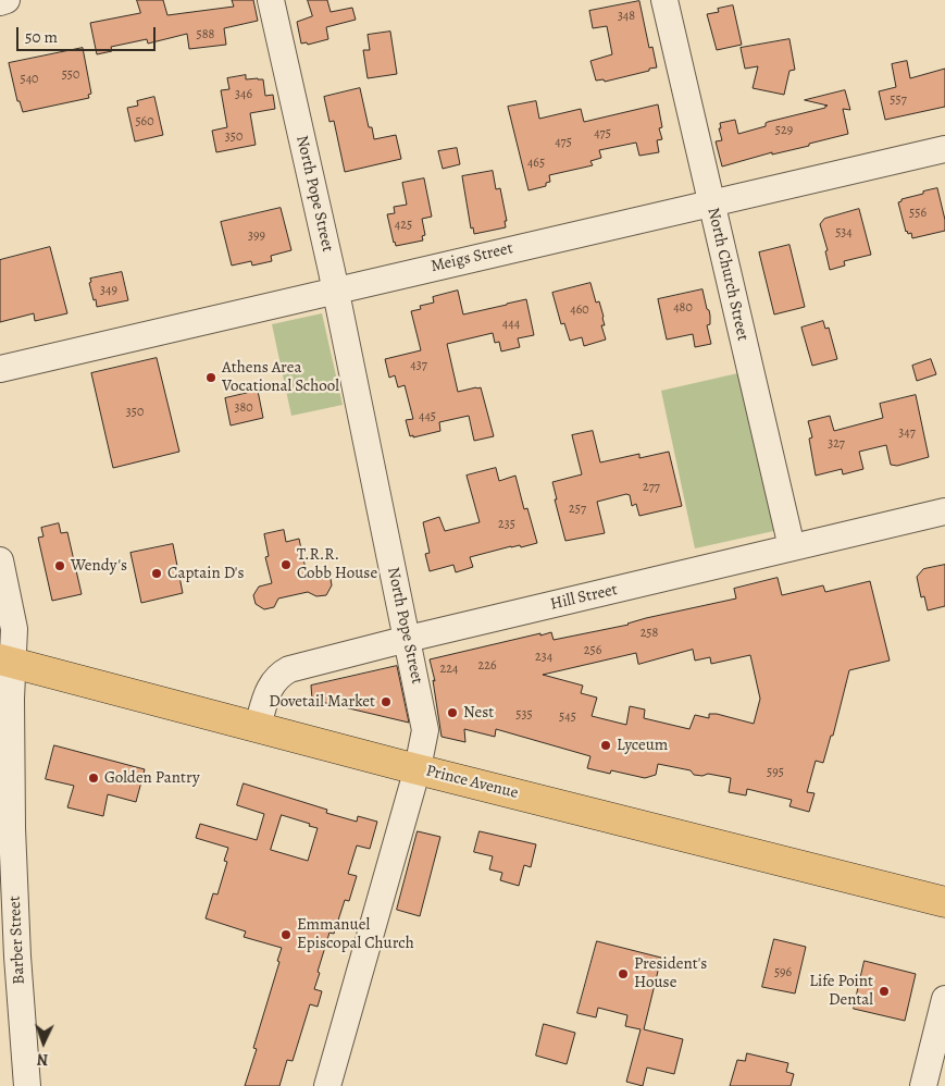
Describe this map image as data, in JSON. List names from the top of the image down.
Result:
{
  "streets": {
    "main road": ["Prince Avenue"],
    "street": [
      "North Pope Street",
      "Meigs Street",
      "North Church Street",
      "Hill Street",
      "Barber Street"
    ]
  },
  "crossings": [
    ["North Pope Street", "Meigs Street"],
    ["North Pope Street", "Hill Street"],
    ["North Pope Street", "Prince Avenue"],
    ["Meigs Street", "North Church Street"],
    ["North Church Street", "Hill Street"],
    ["Hill Street", "Prince Avenue"],
    ["Prince Avenue", "Barber Street"]
  ],
  "places": [
    "Athens Area Vocational School",
    "T.R.R. Cobb House",
    "Wendy's",
    "Captain D's",
    "Dovetail Market",
    "Nest",
    "Lyceum",
    "Golden Pantry",
    "Emmanuel Episcopal Church",
    "President's House",
    "Life Point Dental"
  ],
  "house_numbers": [
    "348",
    "588",
    "550",
    "540",
    "346",
    "557",
    "560",
    "529",
    "475",
    "350",
    "475",
    "465",
    "556",
    "425",
    "534",
    "399",
    "349",
    "480",
    "460",
    "444",
    "437",
    "380",
    "350",
    "445",
    "347",
    "327",
    "277",
    "257",
    "235",
    "258",
    "256",
    "234",
    "226",
    "224",
    "535",
    "545",
    "595",
    "596"
  ],
  "scale_bar": "50 m",
  "north": "bottom"
}
